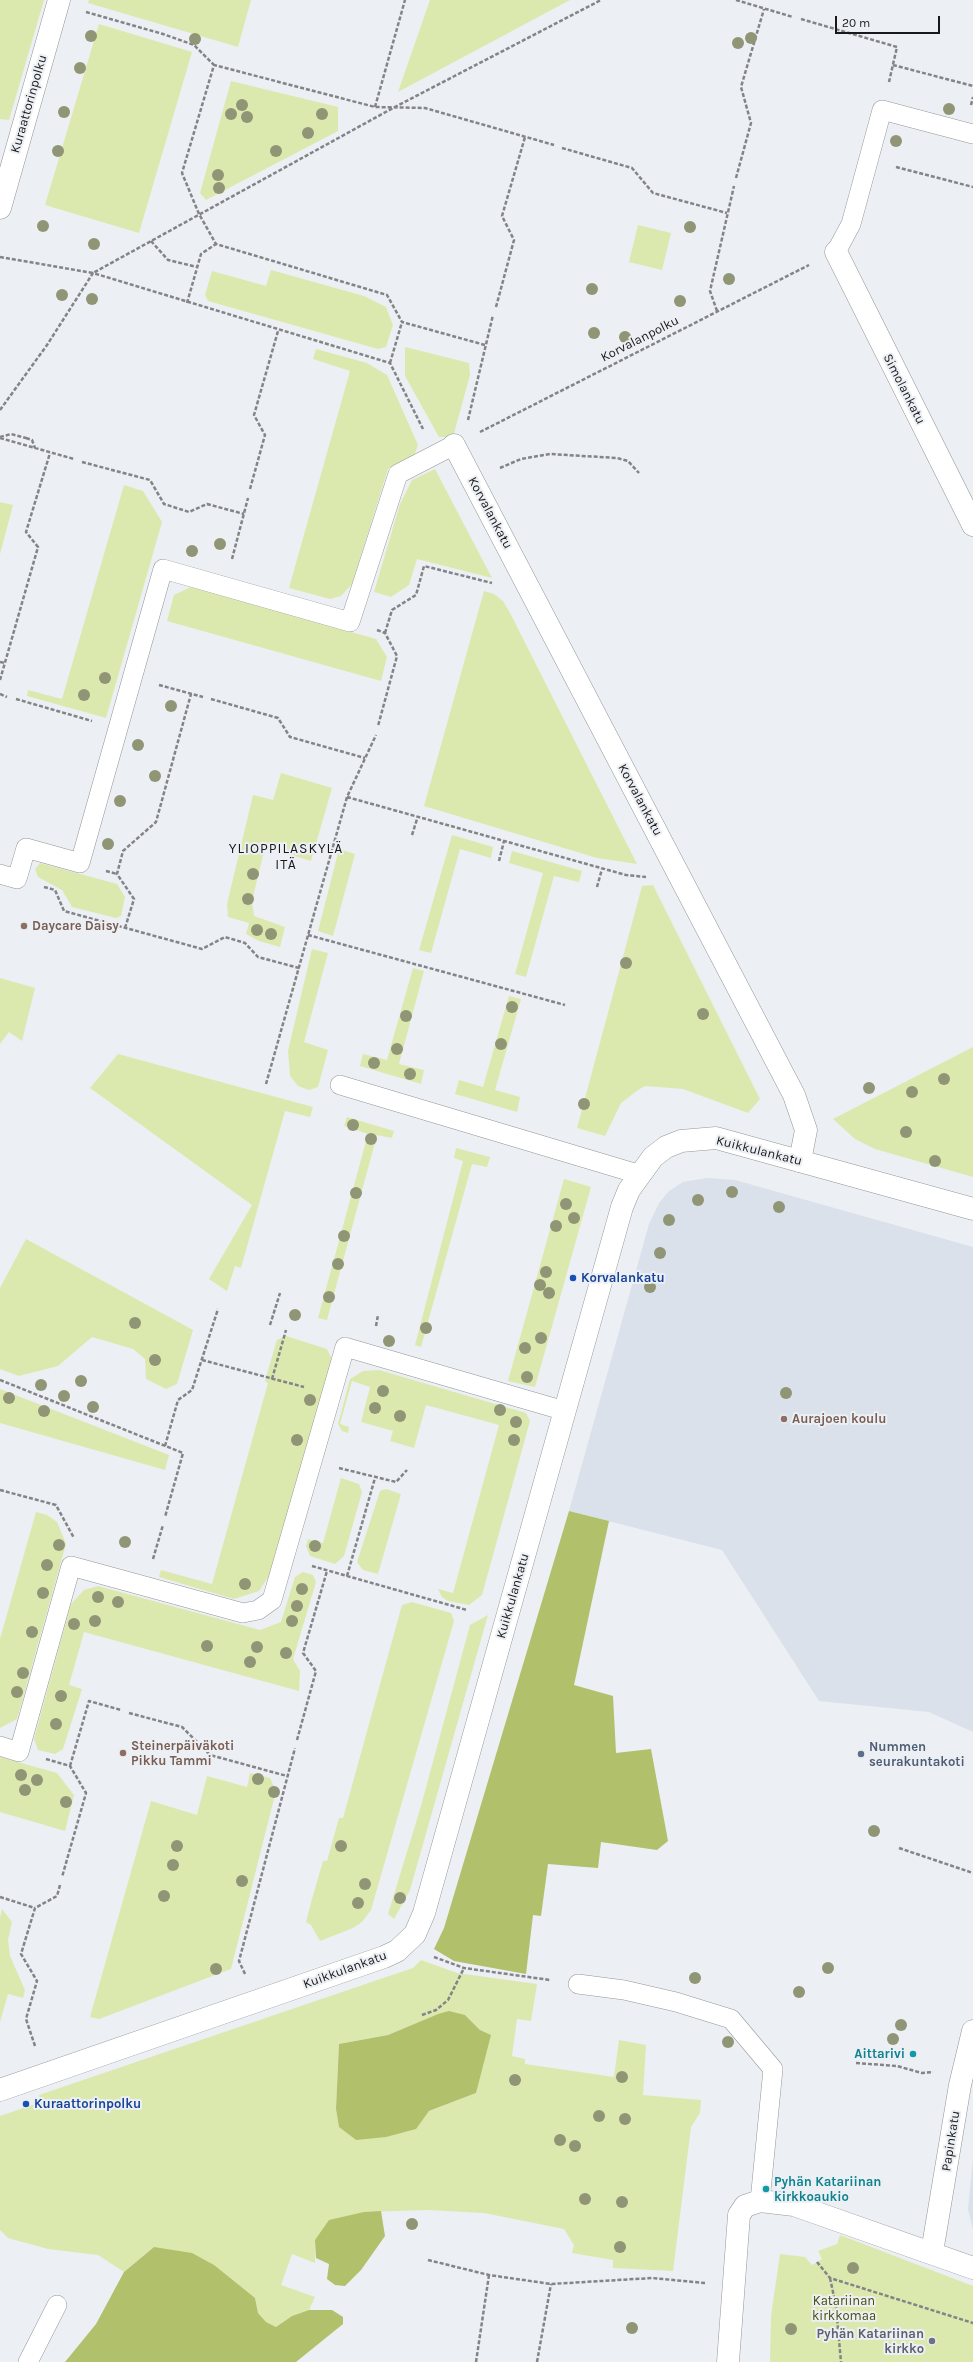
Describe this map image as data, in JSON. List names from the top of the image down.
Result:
{
  "streets": {
    "street": [
      "Kuraattorinpolku",
      "Simolankatu",
      "Korvalankatu",
      "Kuikkulankatu",
      "Papinkatu"
    ],
    "path": ["Korvalanpolku"]
  },
  "crossings": [
    ["Korvalanpolku", "Simolankatu"],
    ["Korvalanpolku", "Korvalankatu"],
    ["Korvalankatu", "Kuikkulankatu"]
  ],
  "districts": ["YLIOPPILASKYLÄ ITÄ"],
  "parks": ["Katariinan kirkkomaa"],
  "places": [
    "Daycare Daisy",
    "Korvalankatu",
    "Aurajoen koulu",
    "Steinerpäiväkoti Pikku Tammi",
    "Nummen seurakuntakoti",
    "Aittarivi",
    "Kuraattorinpolku",
    "Pyhän Katariinan kirkkoaukio",
    "Pyhän Katariinan kirkko"
  ],
  "scale_bar": "20 m"
}
